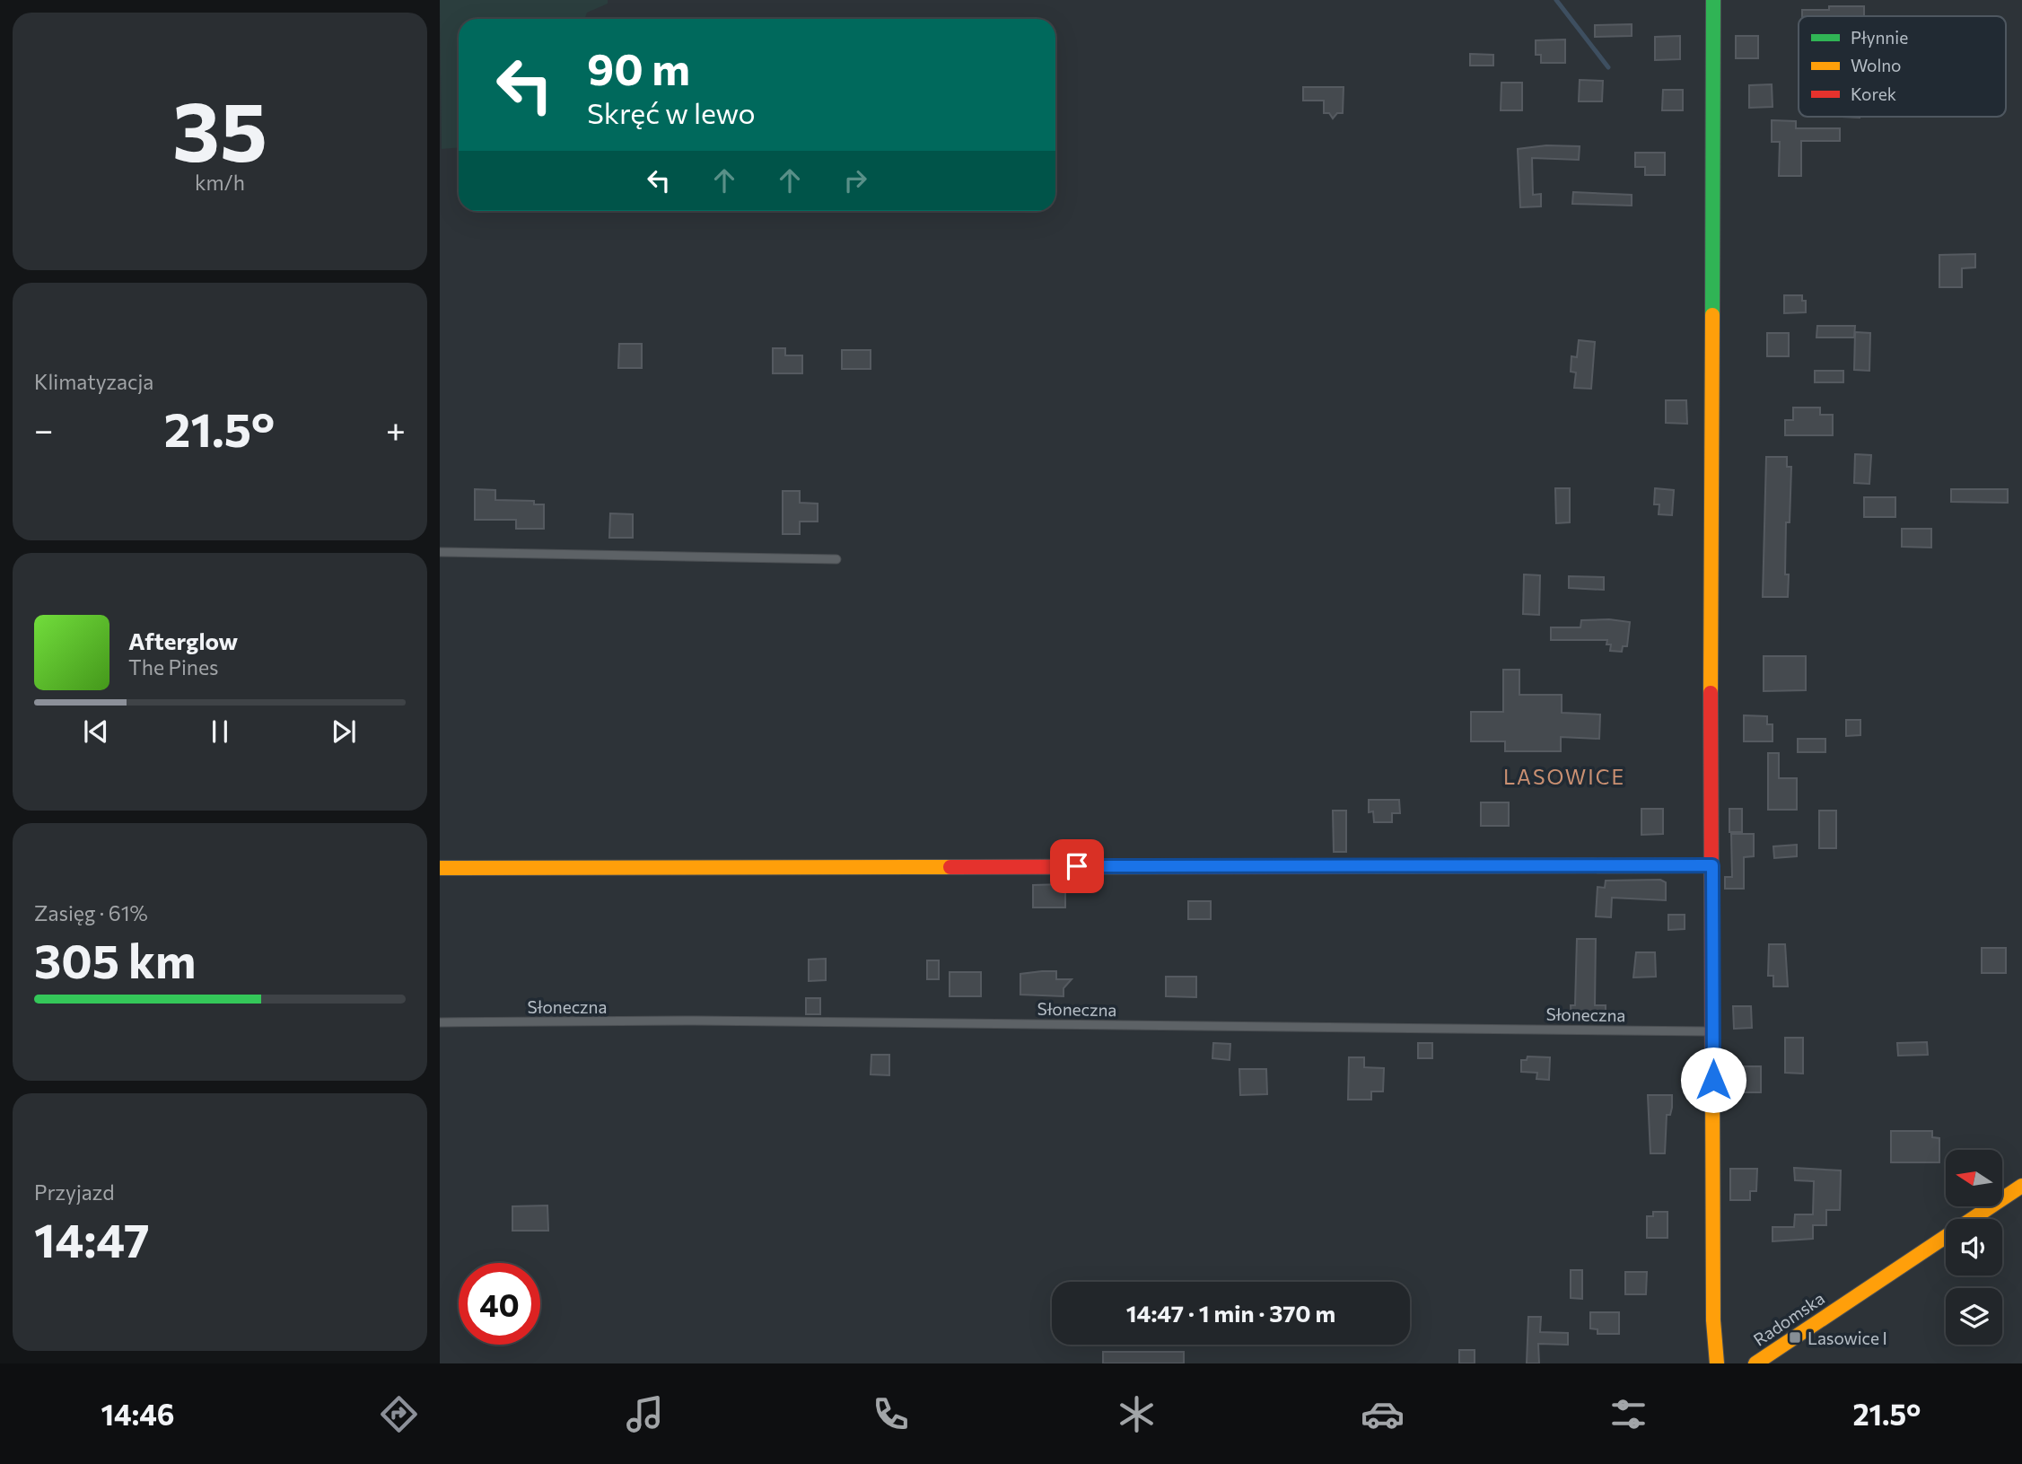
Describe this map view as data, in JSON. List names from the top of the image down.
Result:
{
  "streets": {
    "street": ["Radomska"],
    "lane": ["Słoneczna"]
  },
  "districts": ["LASOWICE"],
  "places": {
    "transit": ["Lasowice I"]
  },
  "legend": ["Płynnie", "Wolno", "Korek"],
  "north": "left",
  "page": {
    "tile": [
      ["35", "km/h"],
      "Klimatyzacja",
      ["Zasięg · 61%", "305 km"],
      ["Przyjazd", "14:47"]
    ],
    "turn": ["90 m", "Skręć w lewo"],
    "heat": ["−", "21.5°", "+"],
    "song": ["Afterglow", "The Pines"],
    "limit": "40",
    "trip": "14:47 · 1 min · 370 m",
    "tabs": ["14:46", "21.5°"]
  }
}
